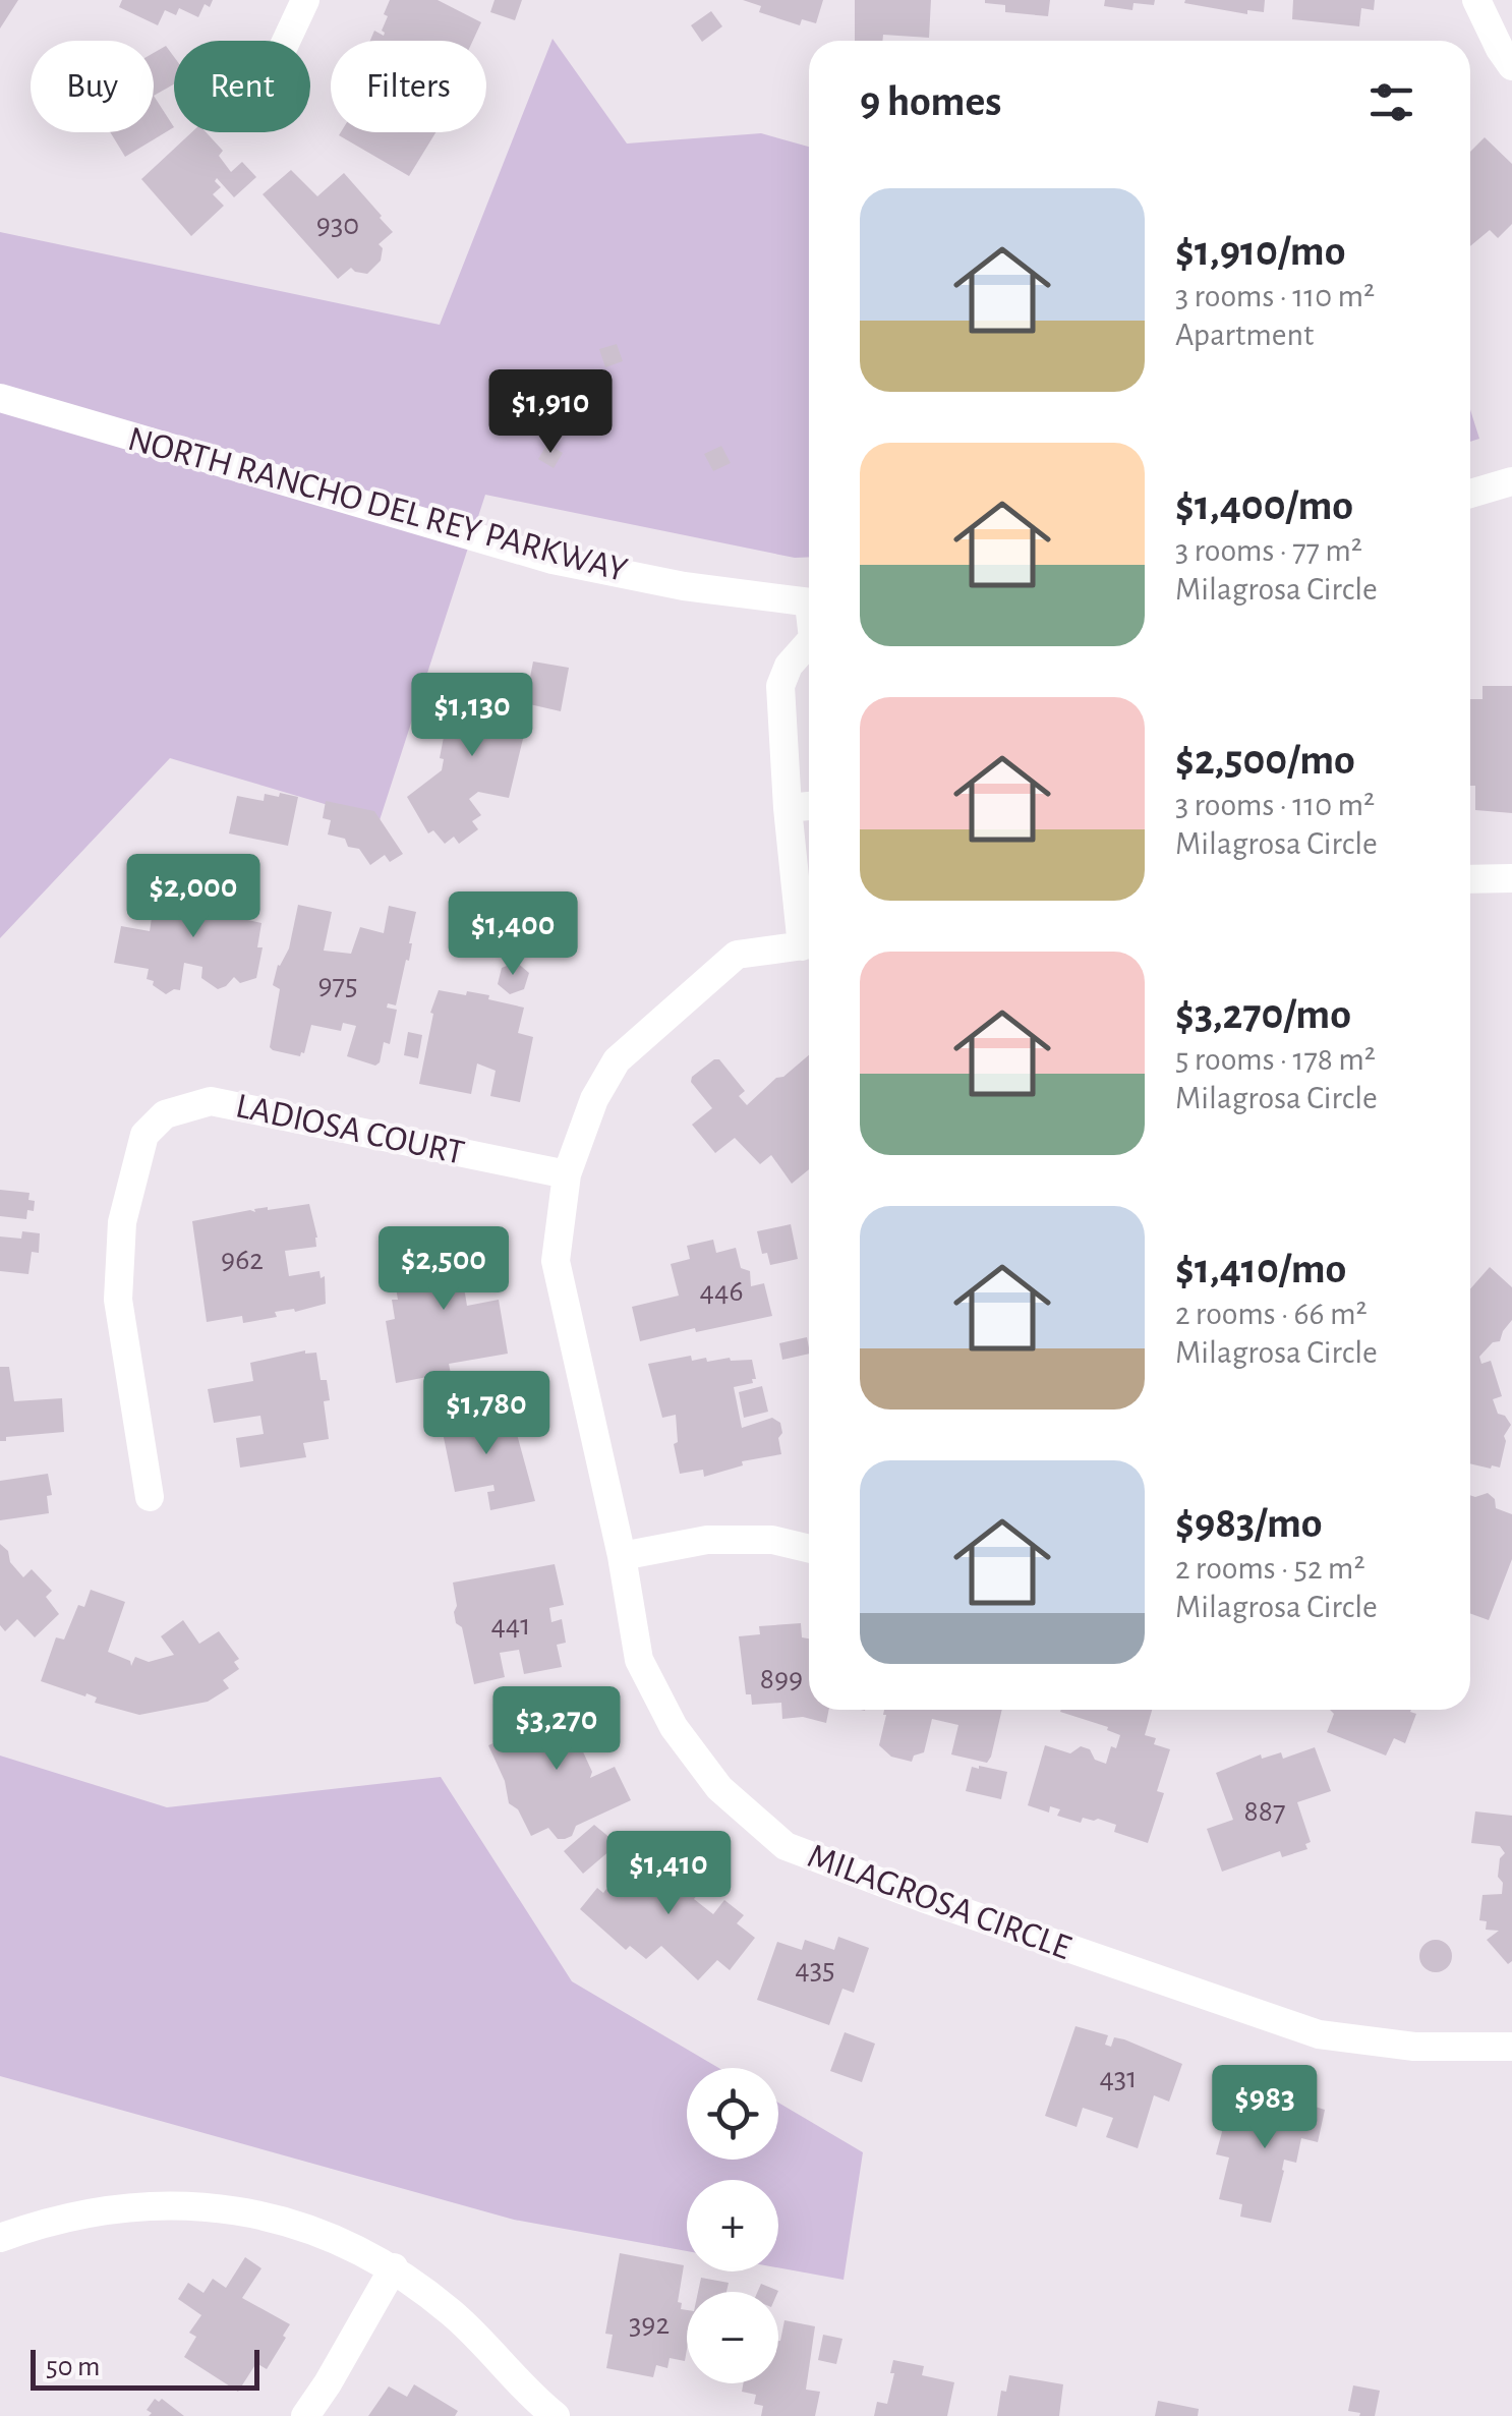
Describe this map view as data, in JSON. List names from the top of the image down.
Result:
{
  "streets": {
    "street": ["NORTH RANCHO DEL REY PARKWAY", "LADIOSA COURT", "MILAGROSA CIRCLE"]
  },
  "crossings": [
    ["LADIOSA COURT", "MILAGROSA CIRCLE"]
  ],
  "house_numbers": [
    "930",
    "975",
    "962",
    "446",
    "441",
    "899",
    "887",
    "435",
    "431",
    "392"
  ],
  "scale_bar": "50 m",
  "page": {
    "chip": ["Buy", "Rent", "Filters"],
    "heading": "9 homes",
    "list": [
      {
        "name": "$1,910/mo",
        "note": "3 rooms · 110 m² · Apartment"
      },
      {
        "name": "$1,400/mo",
        "note": "3 rooms · 77 m² · Milagrosa Circle"
      },
      {
        "name": "$2,500/mo",
        "note": "3 rooms · 110 m² · Milagrosa Circle"
      },
      {
        "name": "$3,270/mo",
        "note": "5 rooms · 178 m² · Milagrosa Circle"
      },
      {
        "name": "$1,410/mo",
        "note": "2 rooms · 66 m² · Milagrosa Circle"
      },
      {
        "name": "$983/mo",
        "note": "2 rooms · 52 m² · Milagrosa Circle"
      }
    ],
    "price": [
      "$1,910",
      "$1,130",
      "$2,000",
      "$1,400",
      "$2,500",
      "$1,780",
      "$3,270",
      "$1,410",
      "$983"
    ],
    "map_buttons": ["+", "−"],
    "scale": "50 m"
  }
}
